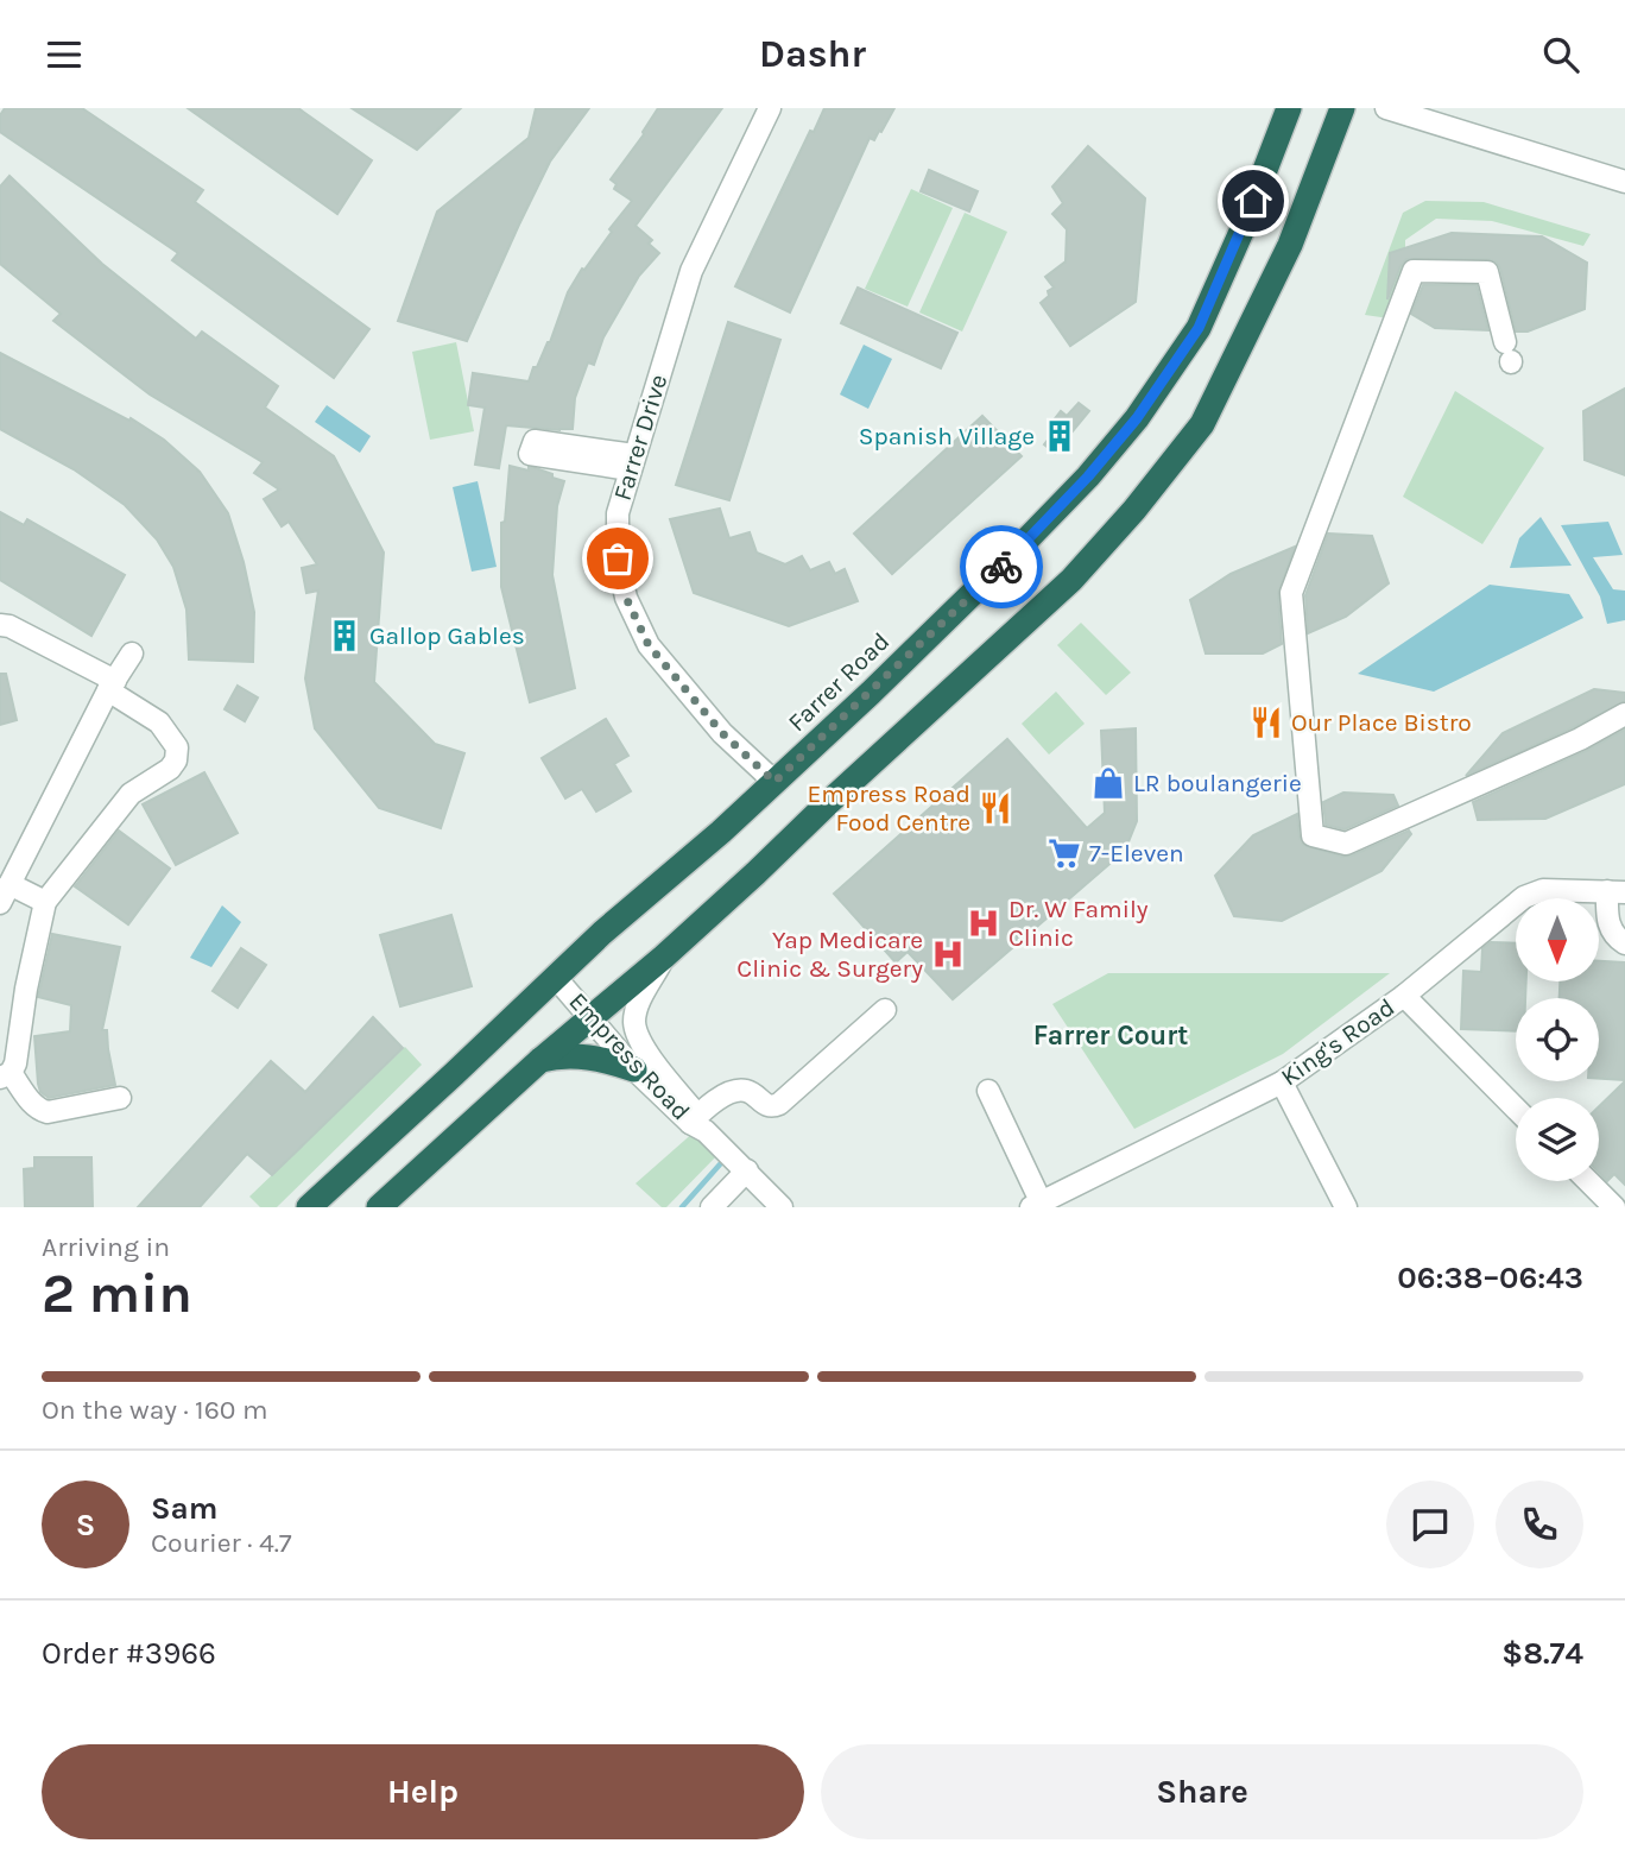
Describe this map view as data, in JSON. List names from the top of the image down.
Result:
{
  "streets": {
    "highway": ["Farrer Road"],
    "street": ["Farrer Drive", "King's Road", "Empress Road"]
  },
  "crossings": [
    ["Farrer Drive", "Farrer Road"],
    ["Farrer Road", "Empress Road"]
  ],
  "districts": ["Farrer Court"],
  "places": {
    "building": ["Spanish Village", "Gallop Gables"],
    "restaurant": ["Our Place Bistro", "Empress Road Food Centre"],
    "shop": ["LR boulangerie"],
    "supermarket": ["7-Eleven"],
    "hospital": ["Dr. W Family Clinic", "Yap Medicare Clinic & Surgery"]
  },
  "north": "bottom",
  "page": {
    "header": "Dashr",
    "heading": ["2 min", "Arriving in", "06:38–06:43"],
    "panel": [
      "Sam",
      "Courier · 4.7",
      "Order #3966",
      "$8.74"
    ],
    "bar": "On the way · 160 m",
    "round": "S",
    "buttons": ["Help", "Share"]
  }
}
